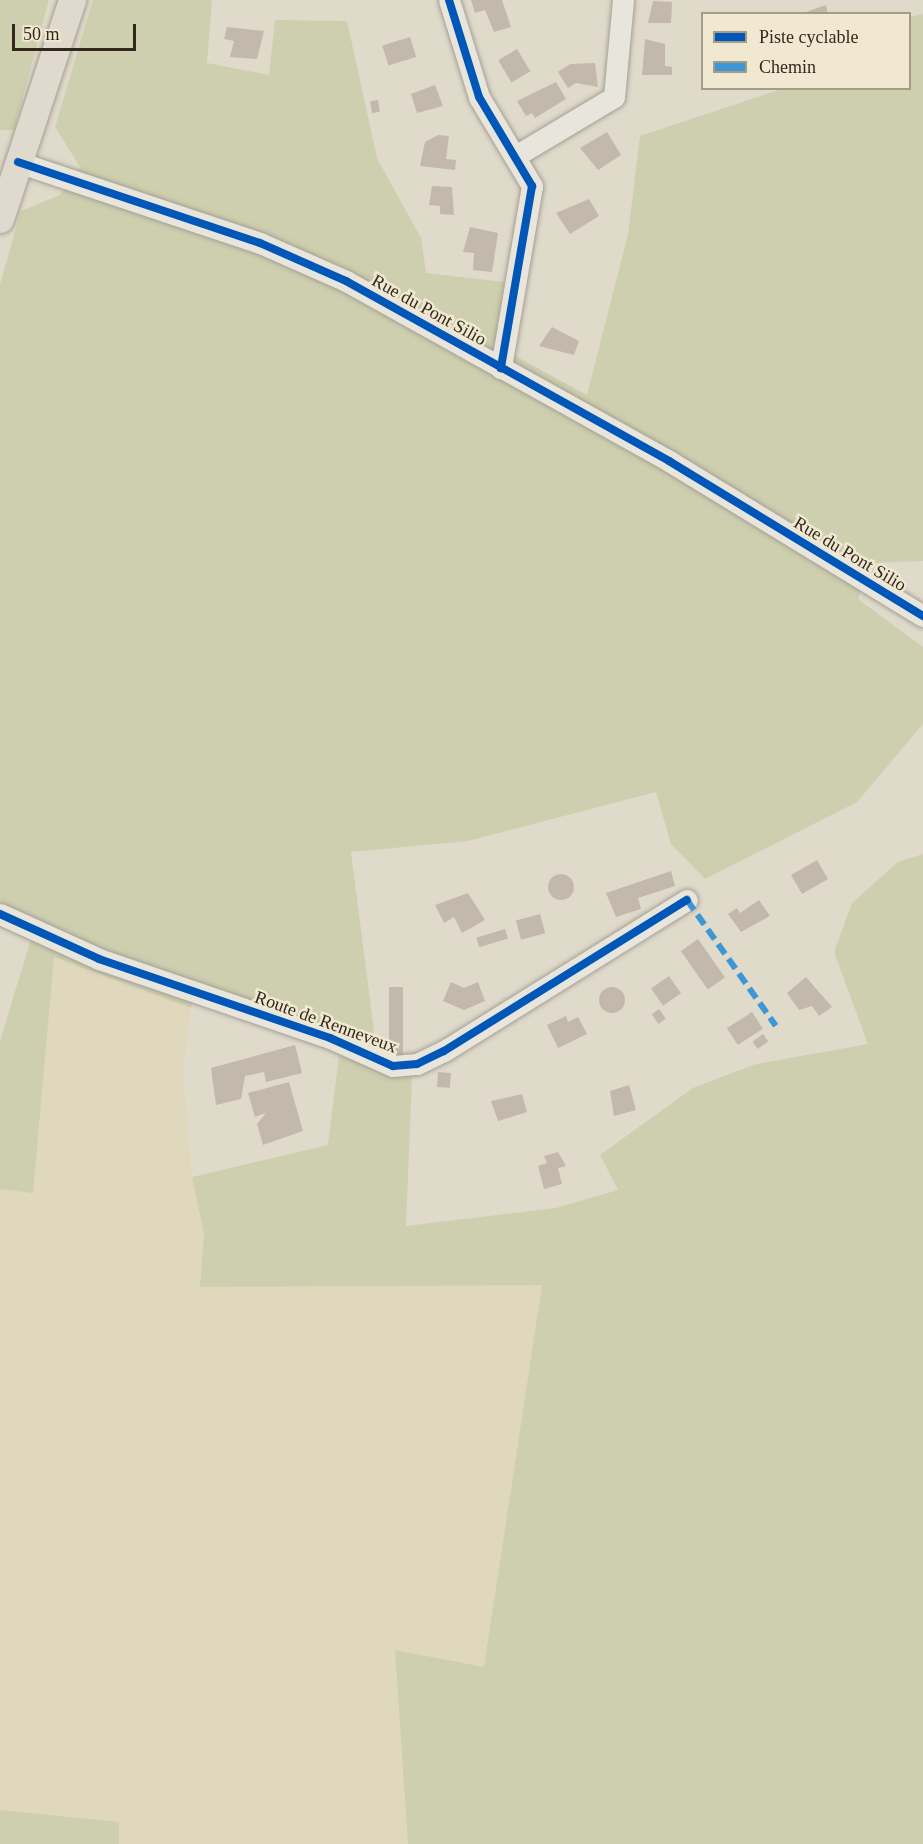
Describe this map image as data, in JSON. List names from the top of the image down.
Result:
{
  "streets": {
    "street": ["Rue du Pont Silio", "Route de Renneveux"]
  },
  "legend": ["Piste cyclable", "Chemin"],
  "scale_bar": "50 m"
}
